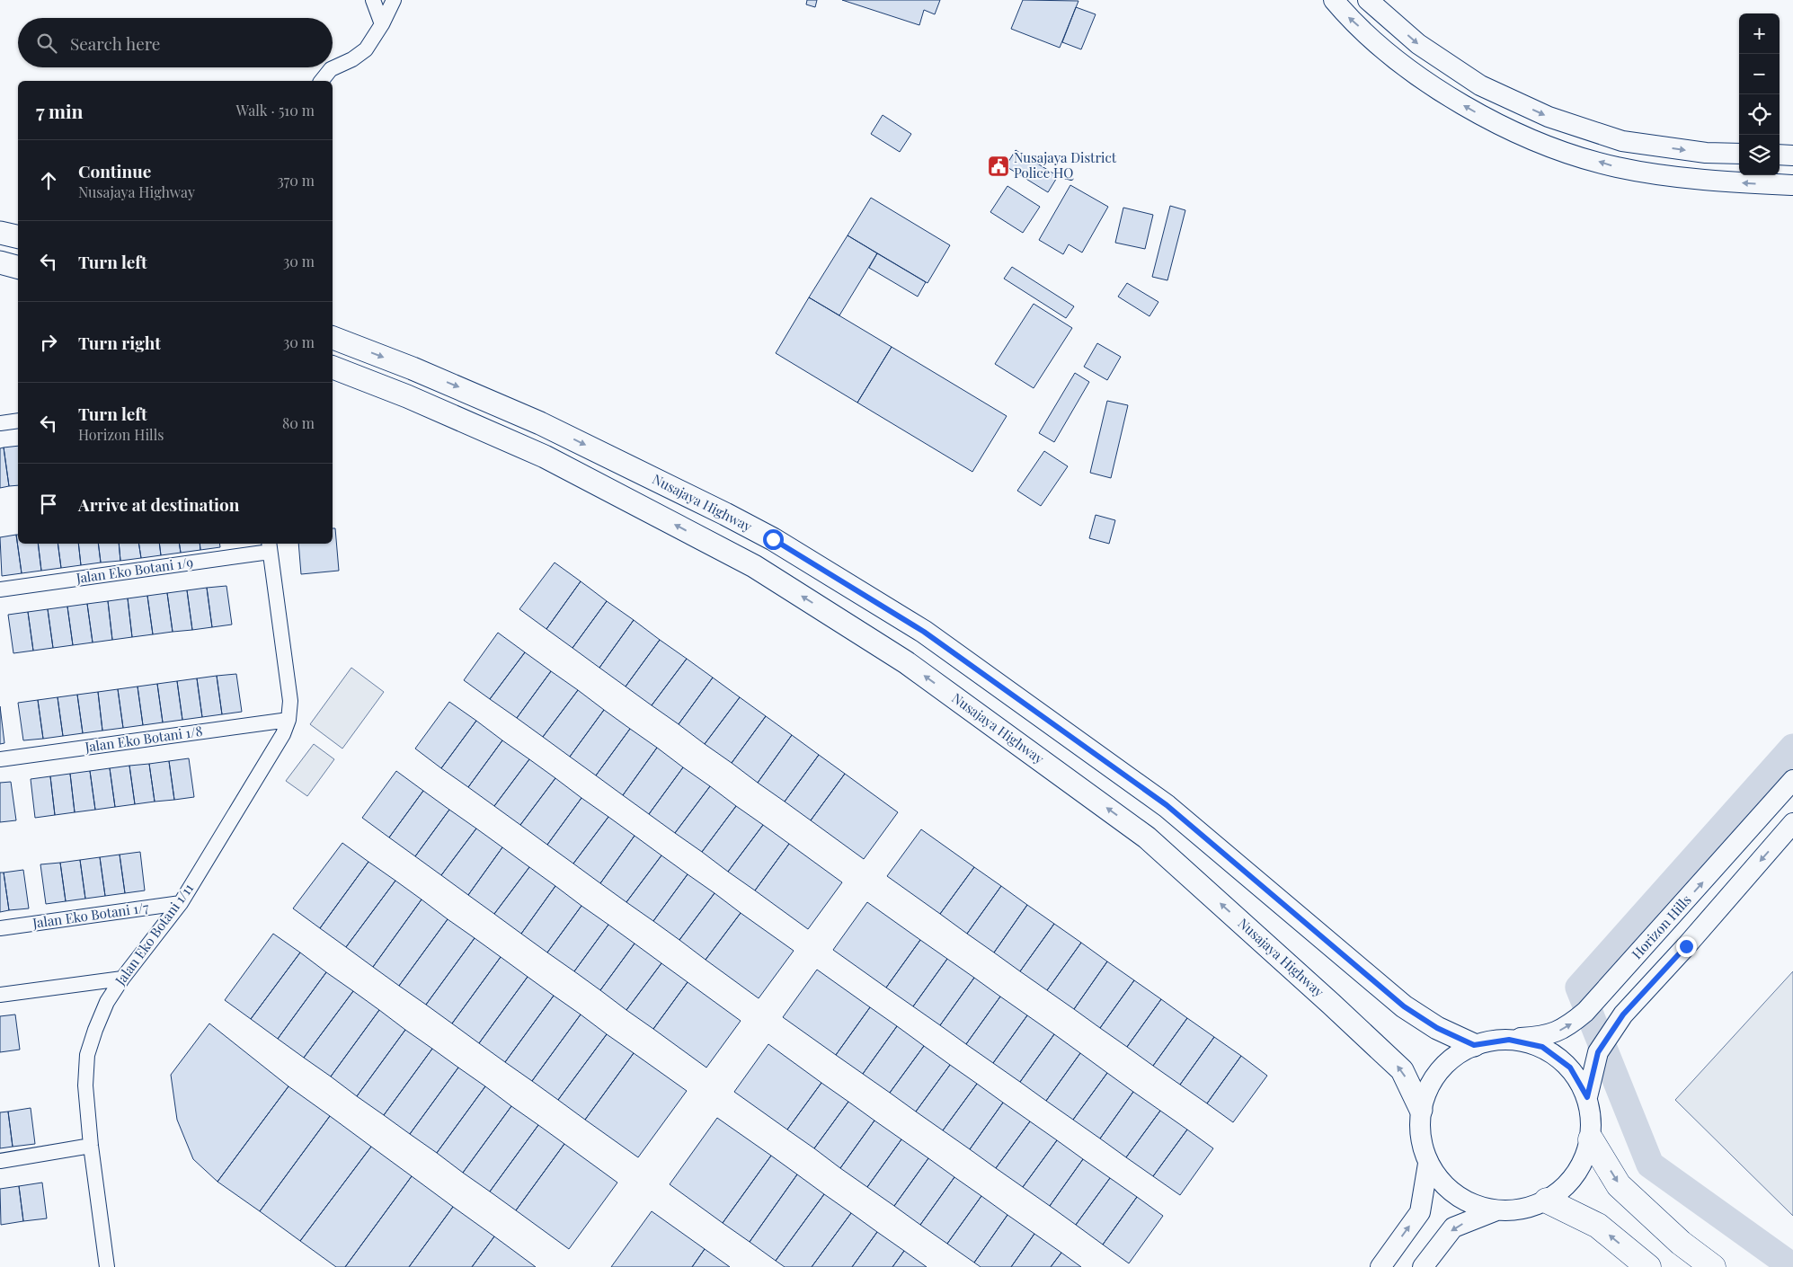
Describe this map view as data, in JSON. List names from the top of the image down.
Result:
{
  "streets": {
    "main road": ["Nusajaya Highway", "Horizon Hills"],
    "street": [
      "Jalan Eko Botani 1/9",
      "Jalan Eko Botani 1/8",
      "Jalan Eko Botani 1/7",
      "Jalan Eko Botani 1/11"
    ]
  },
  "crossings": [
    ["Nusajaya Highway", "Horizon Hills"],
    ["Jalan Eko Botani 1/9", "Jalan Eko Botani 1/11"],
    ["Jalan Eko Botani 1/8", "Jalan Eko Botani 1/11"],
    ["Jalan Eko Botani 1/7", "Jalan Eko Botani 1/11"]
  ],
  "places": {
    "public building": ["Nusajaya District Police HQ"]
  },
  "page": {
    "map_buttons": ["+", "−"],
    "search": "Search here",
    "heading": ["7 min", "Walk · 510 m"],
    "list": [
      ["Continue", "Nusajaya Highway", "370 m"],
      ["Turn left", "30 m"],
      ["Turn right", "30 m"],
      ["Turn left", "Horizon Hills", "80 m"],
      "Arrive at destination"
    ]
  }
}
